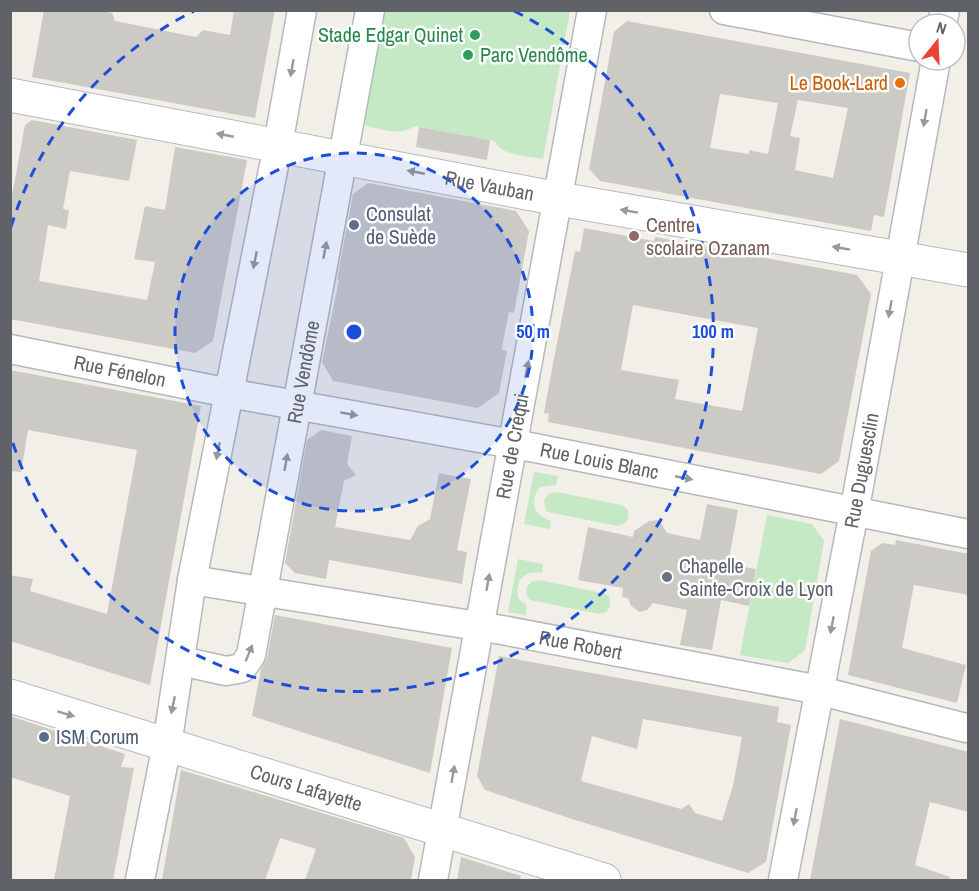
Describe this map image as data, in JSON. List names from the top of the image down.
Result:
{
  "streets": {
    "street": [
      "Rue Vauban",
      "Rue Fénelon",
      "Rue Vendôme",
      "Rue de Créqui",
      "Rue Louis Blanc",
      "Rue Duguesclin",
      "Rue Robert",
      "Cours Lafayette"
    ]
  },
  "crossings": [
    ["Rue Vauban", "Rue Vendôme"],
    ["Rue Vauban", "Rue de Créqui"],
    ["Rue Vauban", "Rue Duguesclin"],
    ["Rue Fénelon", "Rue Louis Blanc"],
    ["Rue Vendôme", "Rue Louis Blanc"],
    ["Rue Vendôme", "Rue Robert"],
    ["Rue de Créqui", "Rue Louis Blanc"],
    ["Rue de Créqui", "Rue Robert"],
    ["Rue de Créqui", "Cours Lafayette"],
    ["Rue Louis Blanc", "Rue Duguesclin"],
    ["Rue Duguesclin", "Rue Robert"]
  ],
  "one_way": [
    "Rue Vauban",
    "Rue de Créqui",
    "Rue Louis Blanc",
    "Rue Duguesclin"
  ],
  "places": [
    "Stade Edgar Quinet",
    "Parc Vendôme",
    "Le Book-Lard",
    "Consulat de Suède",
    "Centre scolaire Ozanam",
    "Chapelle Sainte-Croix de Lyon",
    "ISM Corum"
  ],
  "north": "top",
  "rings": ["50 m", "100 m"]
}
